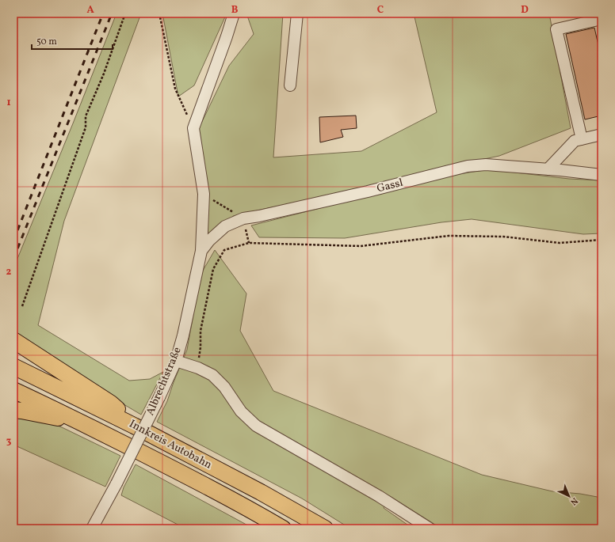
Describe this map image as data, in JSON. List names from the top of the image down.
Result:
{
  "streets": {
    "highway": ["Innkreis Autobahn"],
    "street": ["Gassl", "Albrechtstraße"]
  },
  "crossings": [
    ["Gassl", "Albrechtstraße"]
  ],
  "scale_bar": "50 m",
  "north": "bottom right",
  "grid": {
    "columns": [
      "A",
      "B",
      "C",
      "D"
    ],
    "rows": ["1", "2", "3"]
  }
}
